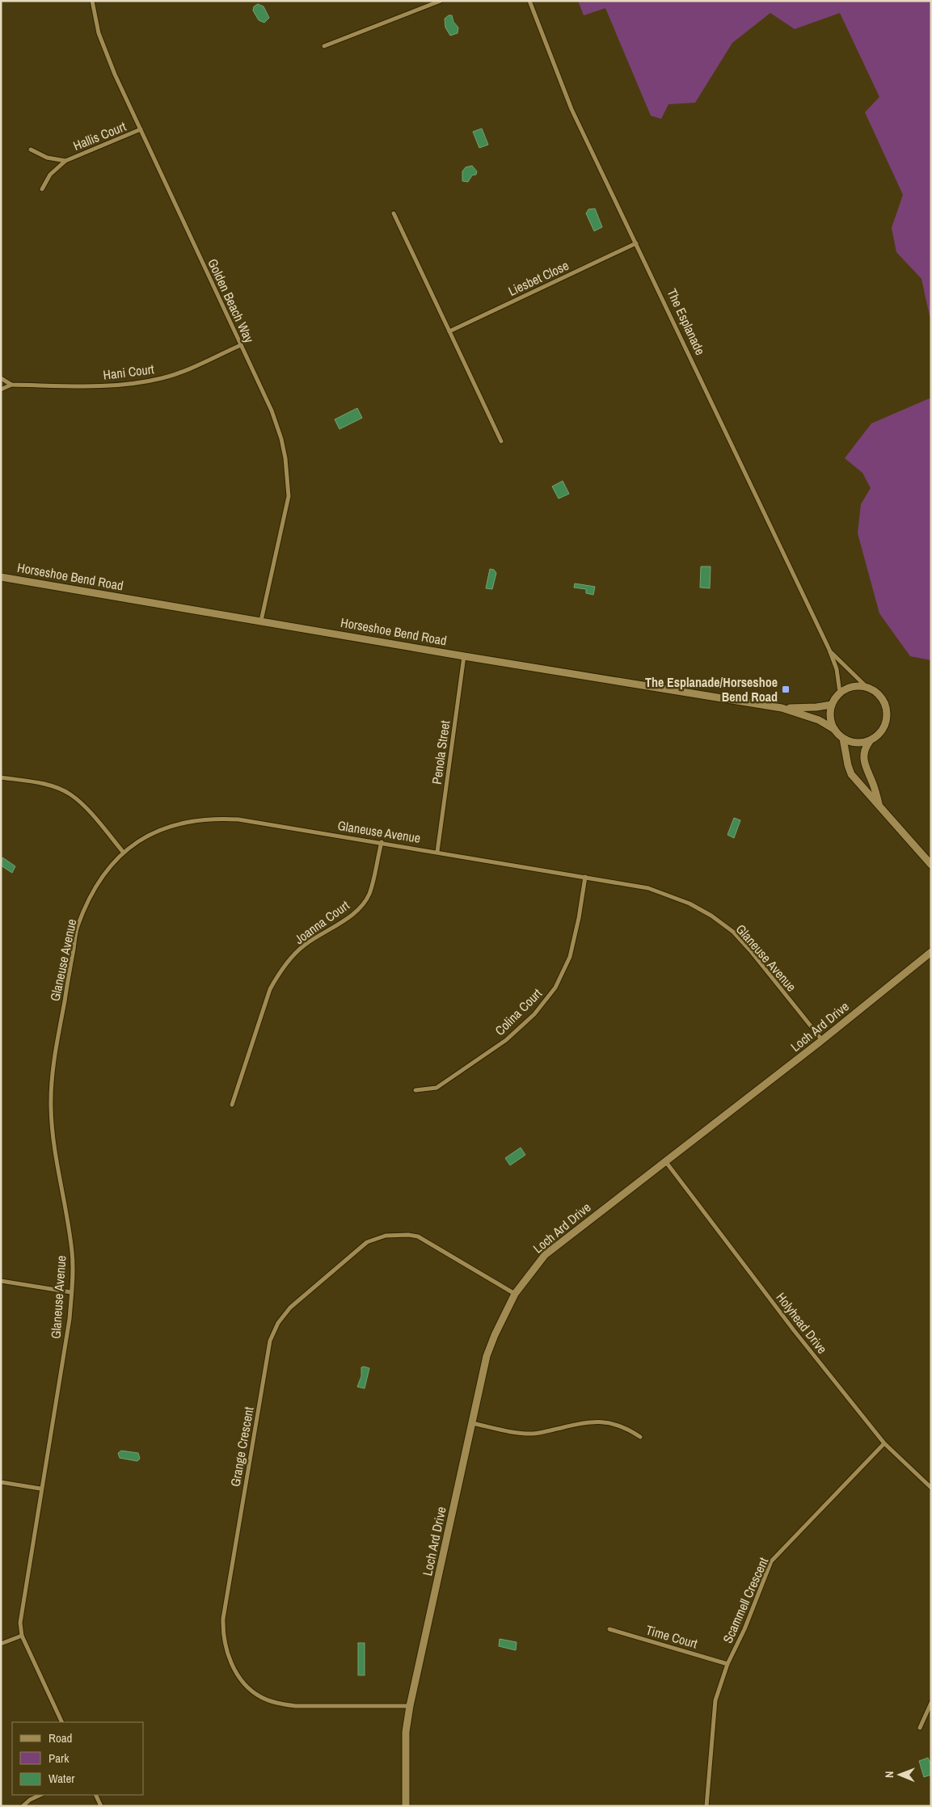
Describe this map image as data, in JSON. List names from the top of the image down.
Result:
{
  "streets": {
    "street": [
      "Hallis Court",
      "Liesbet Close",
      "Golden Beach Way",
      "The Esplanade",
      "Hani Court",
      "Horseshoe Bend Road",
      "Penola Street",
      "Glaneuse Avenue",
      "Joanna Court",
      "Colina Court",
      "Loch Ard Drive",
      "Holyhead Drive",
      "Grange Crescent",
      "Scammell Crescent",
      "Time Court"
    ]
  },
  "crossings": [
    ["Hallis Court", "Golden Beach Way"],
    ["Liesbet Close", "The Esplanade"],
    ["Golden Beach Way", "Hani Court"],
    ["Golden Beach Way", "Horseshoe Bend Road"],
    ["The Esplanade", "Horseshoe Bend Road"],
    ["Horseshoe Bend Road", "Penola Street"],
    ["Penola Street", "Glaneuse Avenue"],
    ["Glaneuse Avenue", "Joanna Court"],
    ["Glaneuse Avenue", "Colina Court"],
    ["Glaneuse Avenue", "Loch Ard Drive"],
    ["Loch Ard Drive", "Holyhead Drive"],
    ["Loch Ard Drive", "Grange Crescent"],
    ["Holyhead Drive", "Scammell Crescent"],
    ["Scammell Crescent", "Time Court"]
  ],
  "places": {
    "transit": ["The Esplanade/Horseshoe Bend Road"]
  },
  "legend": ["Road", "Park", "Water"],
  "north": "left"
}
